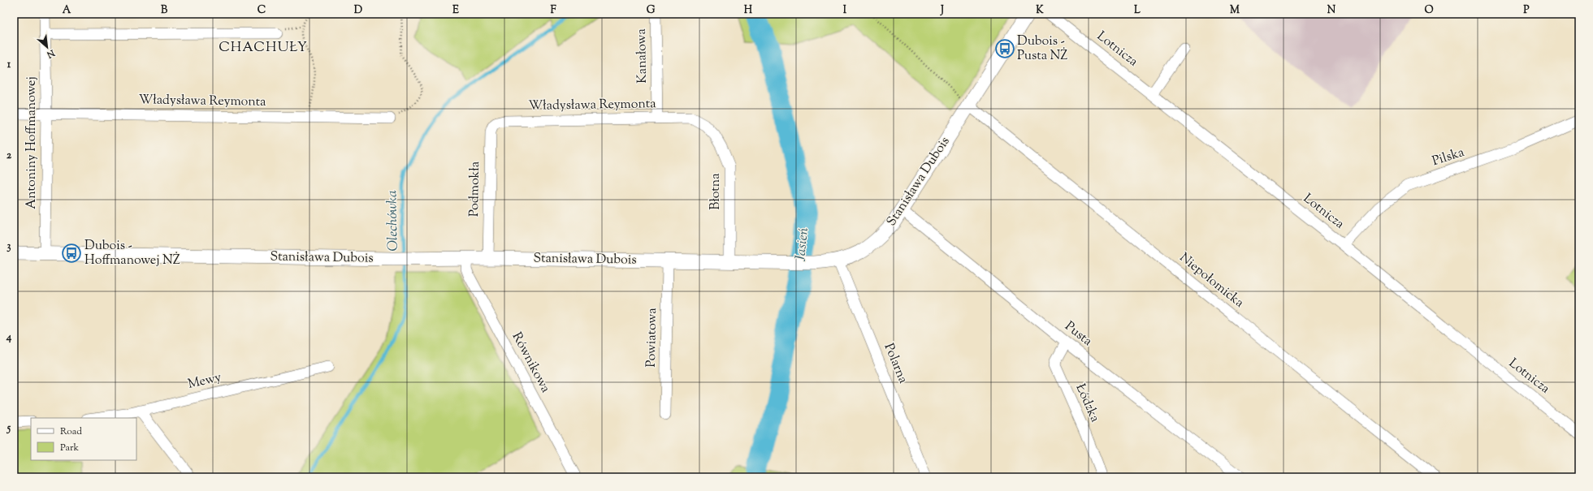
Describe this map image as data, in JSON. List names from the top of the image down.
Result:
{
  "streets": {
    "street": [
      "Lotnicza",
      "Kanałowa",
      "Władysława Reymonta",
      "Antoniny Hoffmanowej",
      "Pilska",
      "Stanisława Dubois",
      "Podmokła",
      "Błotna",
      "Niepołomicka",
      "Pusta",
      "Powiatowa",
      "Równikowa",
      "Polarna",
      "Mewy",
      "Łódzka"
    ]
  },
  "crossings": [
    ["Lotnicza", "Pilska"],
    ["Kanałowa", "Władysława Reymonta"],
    ["Władysława Reymonta", "Antoniny Hoffmanowej"],
    ["Władysława Reymonta", "Podmokła"],
    ["Władysława Reymonta", "Błotna"],
    ["Antoniny Hoffmanowej", "Stanisława Dubois"],
    ["Stanisława Dubois", "Podmokła"],
    ["Stanisława Dubois", "Błotna"],
    ["Stanisława Dubois", "Niepołomicka"],
    ["Stanisława Dubois", "Pusta"],
    ["Stanisława Dubois", "Powiatowa"],
    ["Stanisława Dubois", "Równikowa"],
    ["Stanisława Dubois", "Polarna"],
    ["Pusta", "Łódzka"]
  ],
  "districts": ["CHACHUŁY"],
  "water": ["Olechówka", "Jasień"],
  "places": {
    "bus stop": ["Dubois - Pusta NŻ", "Dubois - Hoffmanowej NŻ"]
  },
  "legend": ["Road", "Park"],
  "north": "bottom right",
  "grid": {
    "columns": [
      "A",
      "B",
      "C",
      "D",
      "E",
      "F",
      "G",
      "H",
      "I",
      "J",
      "K",
      "L",
      "M",
      "N",
      "O",
      "P"
    ],
    "rows": [
      "1",
      "2",
      "3",
      "4",
      "5"
    ]
  }
}
